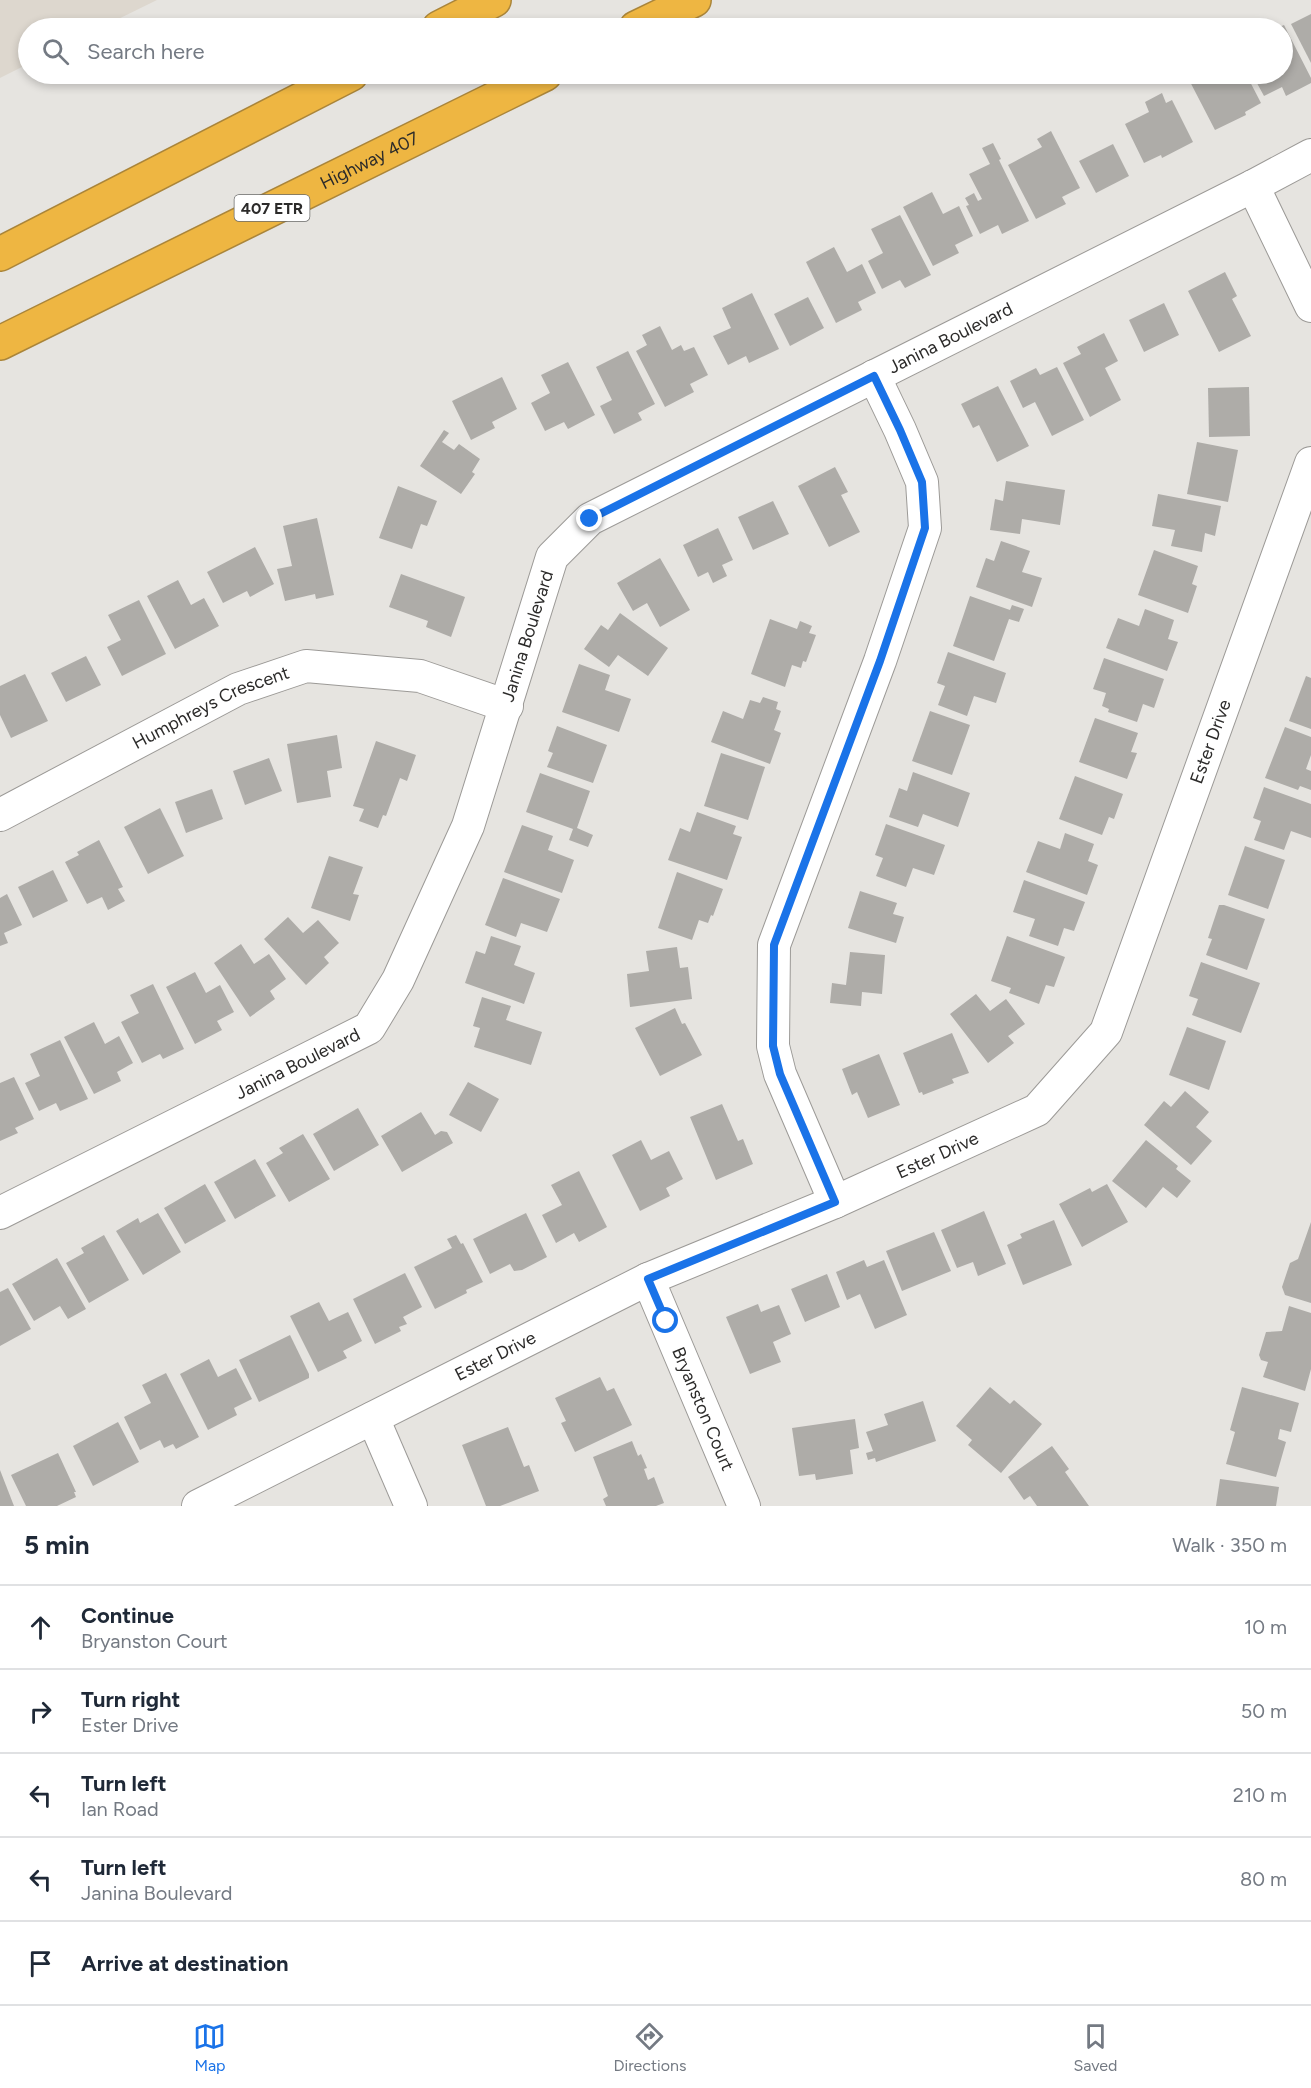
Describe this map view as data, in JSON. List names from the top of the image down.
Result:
{
  "streets": {
    "highway": ["Highway 407", "407 ETR"],
    "street": [
      "Janina Boulevard",
      "Humphreys Crescent",
      "Ester Drive",
      "Bryanston Court"
    ]
  },
  "crossings": [
    ["Janina Boulevard", "Humphreys Crescent"],
    ["Ester Drive", "Bryanston Court"]
  ],
  "page": {
    "search": "Search here",
    "heading": ["5 min", "Walk · 350 m"],
    "list": [
      ["Continue", "Bryanston Court", "10 m"],
      ["Turn right", "Ester Drive", "50 m"],
      ["Turn left", "Ian Road", "210 m"],
      ["Turn left", "Janina Boulevard", "80 m"],
      "Arrive at destination"
    ],
    "nav": ["Map", "Directions", "Saved"]
  }
}
